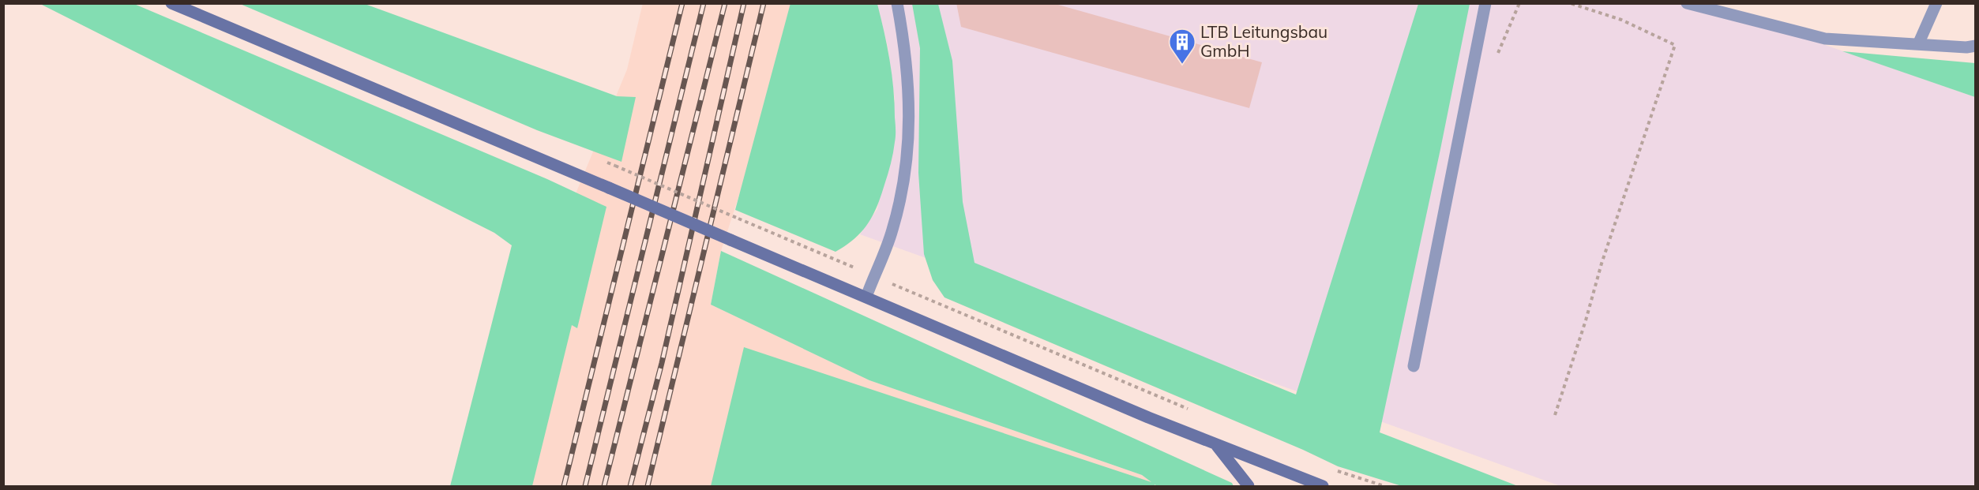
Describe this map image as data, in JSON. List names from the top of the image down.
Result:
{
  "places": {
    "building": ["LTB Leitungsbau GmbH"]
  }
}
